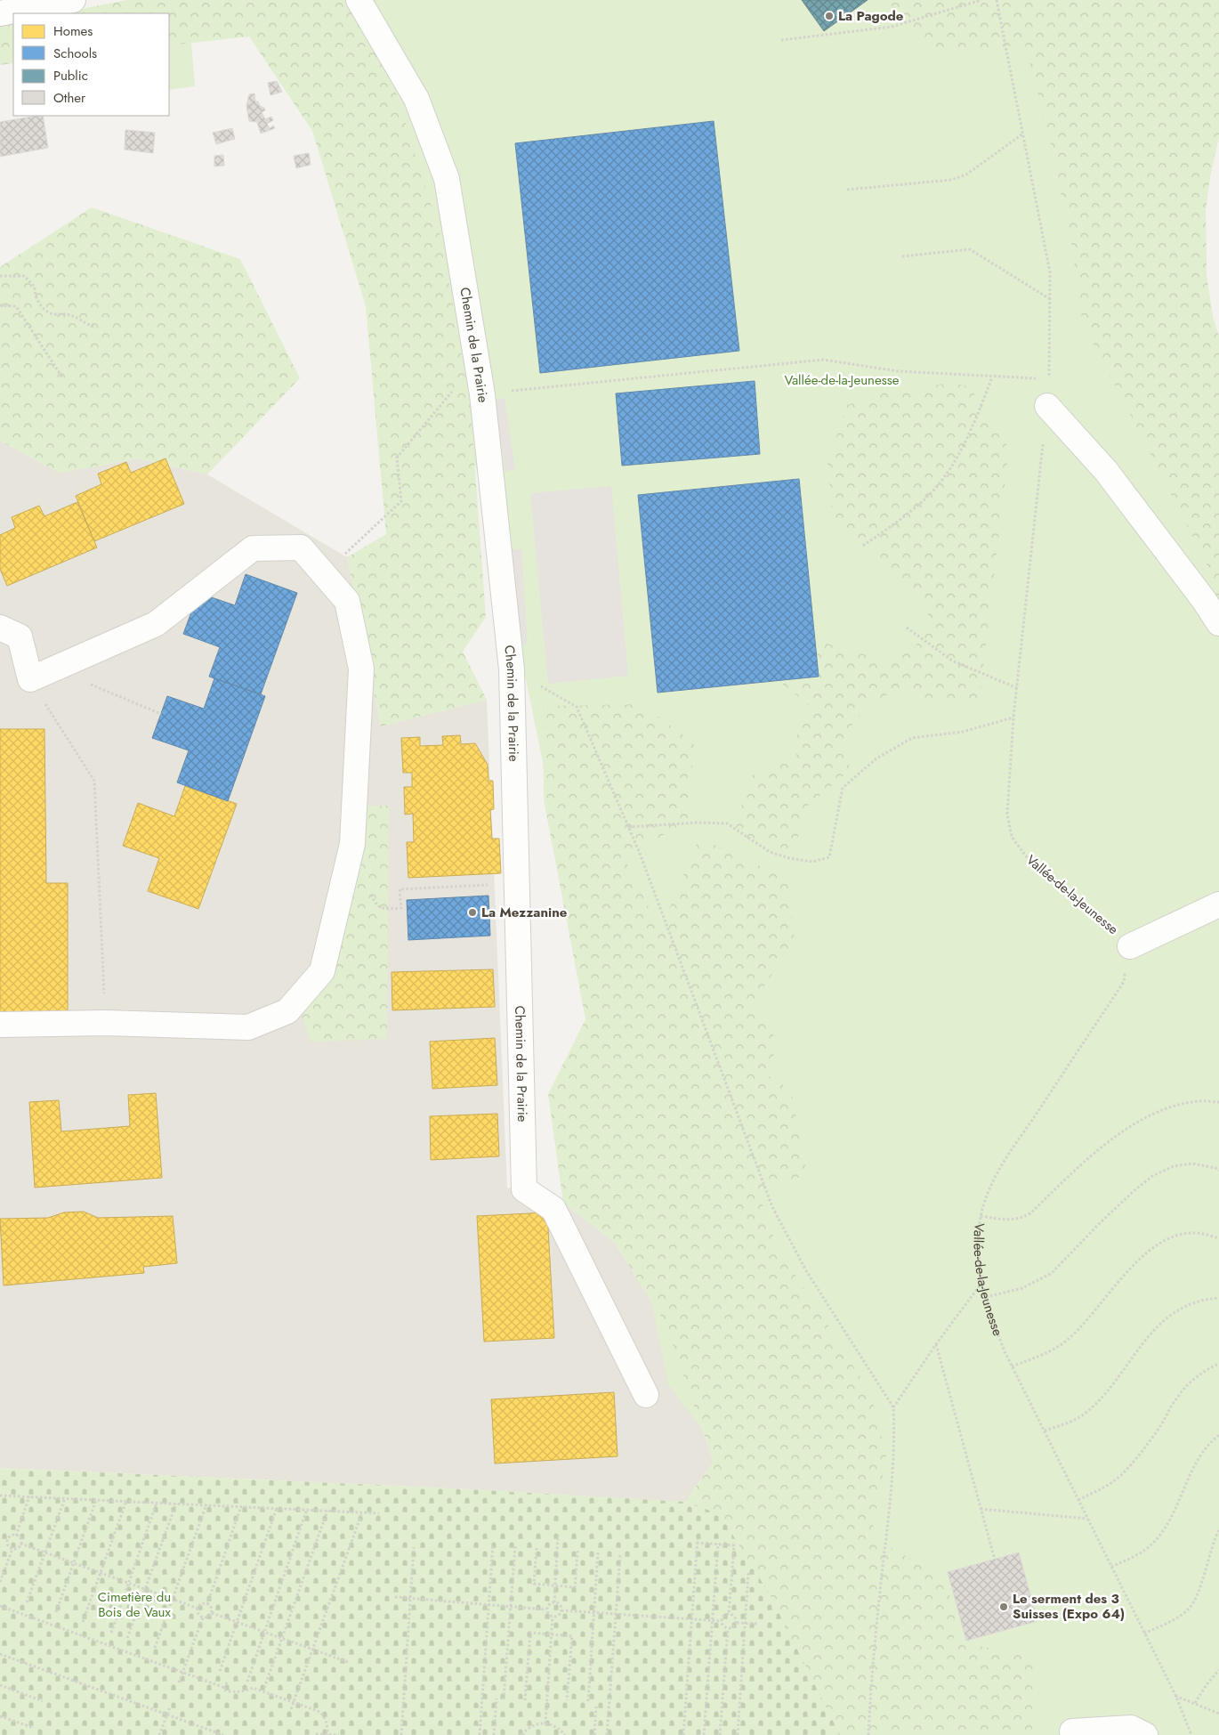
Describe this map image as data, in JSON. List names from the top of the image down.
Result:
{
  "streets": {
    "street": ["Chemin de la Prairie"],
    "path": ["Vallée-de-la-Jeunesse"]
  },
  "parks": ["Vallée-de-la-Jeunesse", "Cimetière du Bois de Vaux"],
  "places": ["La Pagode", "La Mezzanine", "Le serment des 3 Suisses (Expo 64)"],
  "legend": [
    "Homes",
    "Schools",
    "Public",
    "Other"
  ]
}
